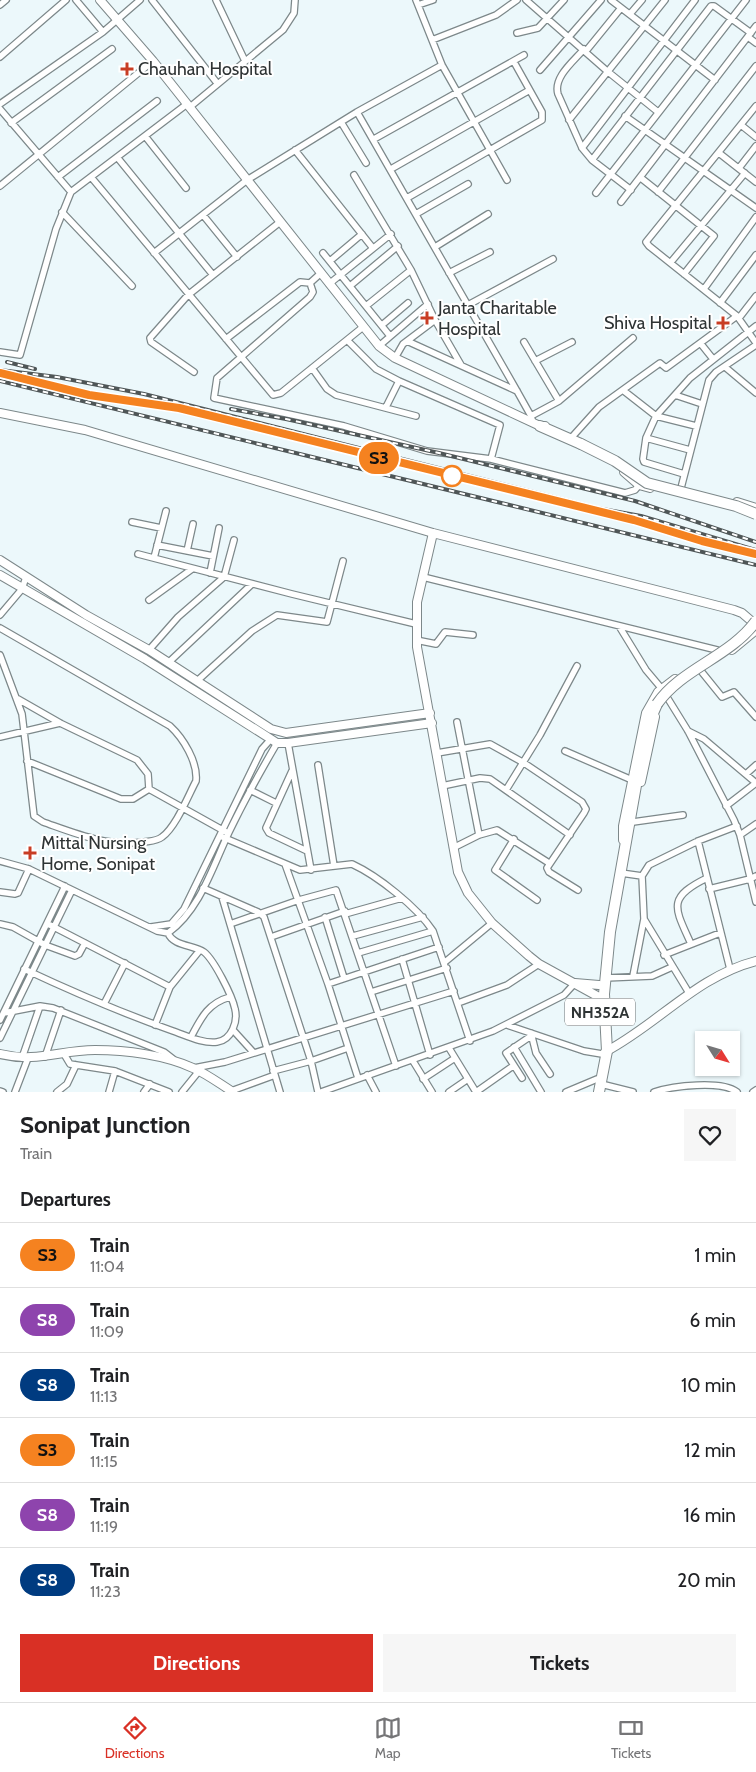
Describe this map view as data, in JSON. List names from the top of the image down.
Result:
{
  "streets": {
    "highway": ["NH352A"]
  },
  "places": {
    "health": [
      "Chauhan Hospital",
      "Janta Charitable Hospital",
      "Shiva Hospital",
      "Mittal Nursing Home, Sonipat"
    ]
  },
  "north": "bottom right",
  "page": {
    "on_map": "S3",
    "heading": [
      ["Sonipat Junction", "Train"],
      "Departures"
    ],
    "list": [
      {
        "mark": "S3",
        "name": "Train",
        "note": "11:04",
        "value": "1 min"
      },
      {
        "mark": "S8",
        "name": "Train",
        "note": "11:09",
        "value": "6 min"
      },
      {
        "mark": "S8",
        "name": "Train",
        "note": "11:13",
        "value": "10 min"
      },
      {
        "mark": "S3",
        "name": "Train",
        "note": "11:15",
        "value": "12 min"
      },
      {
        "mark": "S8",
        "name": "Train",
        "note": "11:19",
        "value": "16 min"
      },
      {
        "mark": "S8",
        "name": "Train",
        "note": "11:23",
        "value": "20 min"
      }
    ],
    "buttons": ["Directions", "Tickets"],
    "tabs": ["Directions", "Map", "Tickets"]
  }
}
